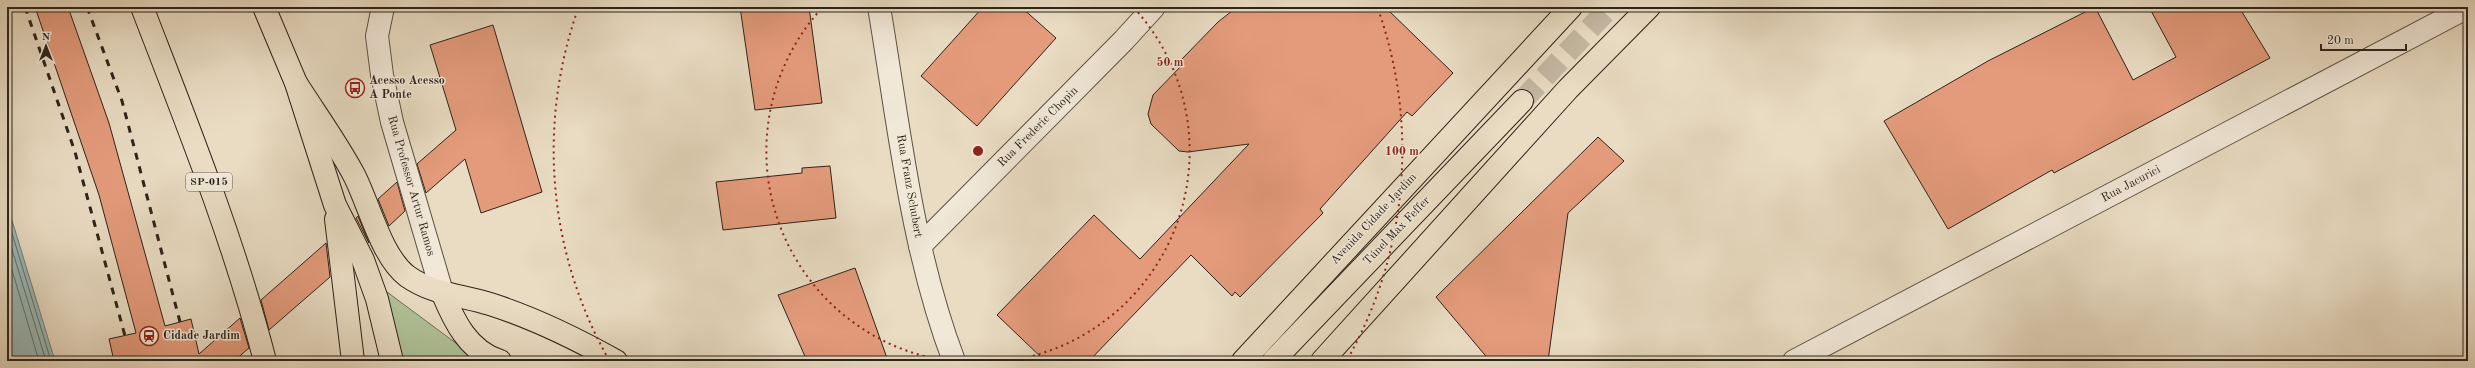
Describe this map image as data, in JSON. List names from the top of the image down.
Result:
{
  "streets": {
    "highway": ["SP-015", "Avenida Cidade Jardim", "Túnel Max Feffer"],
    "street": [
      "Rua Frederic Chopin",
      "Rua Jacurici",
      "Rua Professor Artur Ramos",
      "Rua Franz Schubert"
    ]
  },
  "crossings": [
    ["Rua Frederic Chopin", "Rua Franz Schubert"]
  ],
  "places": {
    "bus stop": ["Acesso Acesso A Ponte"],
    "station": ["Cidade Jardim"]
  },
  "scale_bar": "20 m",
  "north": "top",
  "rings": ["50 m", "100 m"]
}
